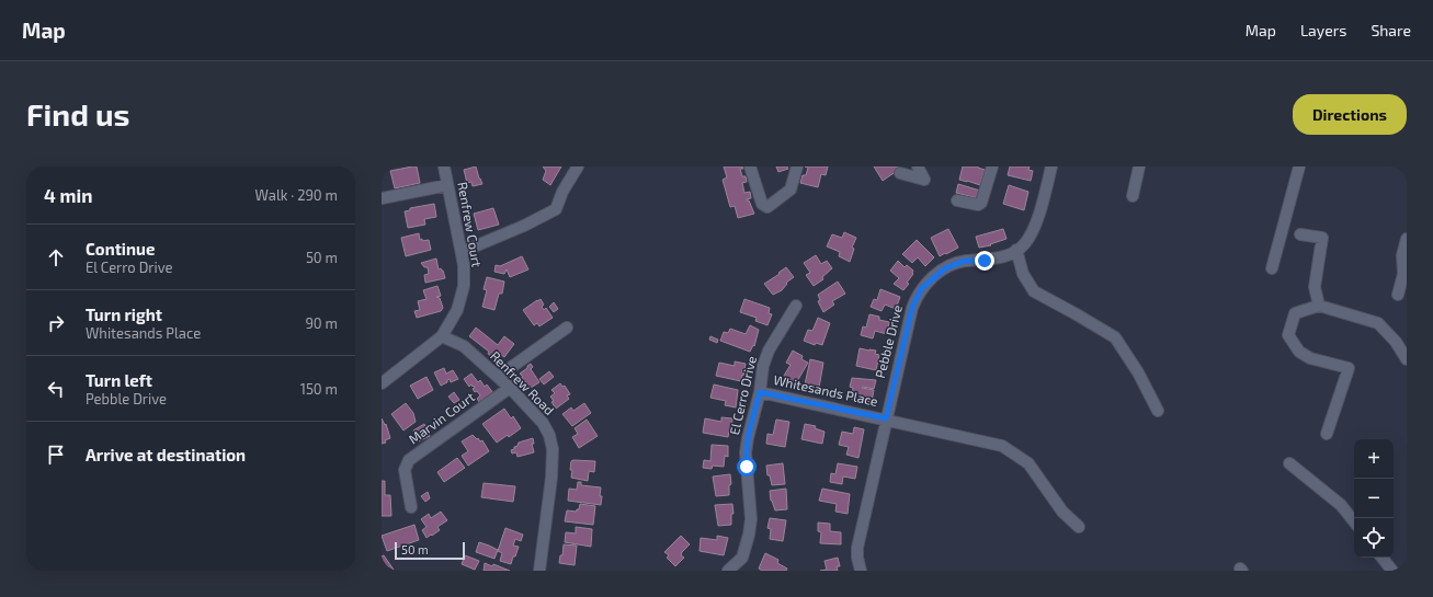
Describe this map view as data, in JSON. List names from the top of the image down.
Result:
{
  "streets": {
    "street": [
      "Renfrew Court",
      "Pebble Drive",
      "Renfrew Road",
      "Whitesands Place",
      "El Cerro Drive",
      "Marvin Court"
    ]
  },
  "crossings": [
    ["Renfrew Court", "Renfrew Road"],
    ["Pebble Drive", "Whitesands Place"],
    ["Renfrew Road", "Marvin Court"],
    ["Whitesands Place", "El Cerro Drive"]
  ],
  "scale_bar": "50 m",
  "page": {
    "header": "Map",
    "nav": ["Map", "Layers", "Share"],
    "buttons": "Directions",
    "title": "Find us",
    "heading": ["4 min", "Walk · 290 m"],
    "list": [
      ["Continue", "El Cerro Drive", "50 m"],
      ["Turn right", "Whitesands Place", "90 m"],
      ["Turn left", "Pebble Drive", "150 m"],
      "Arrive at destination"
    ],
    "map_buttons": ["+", "−"],
    "scale": "50 m"
  }
}
